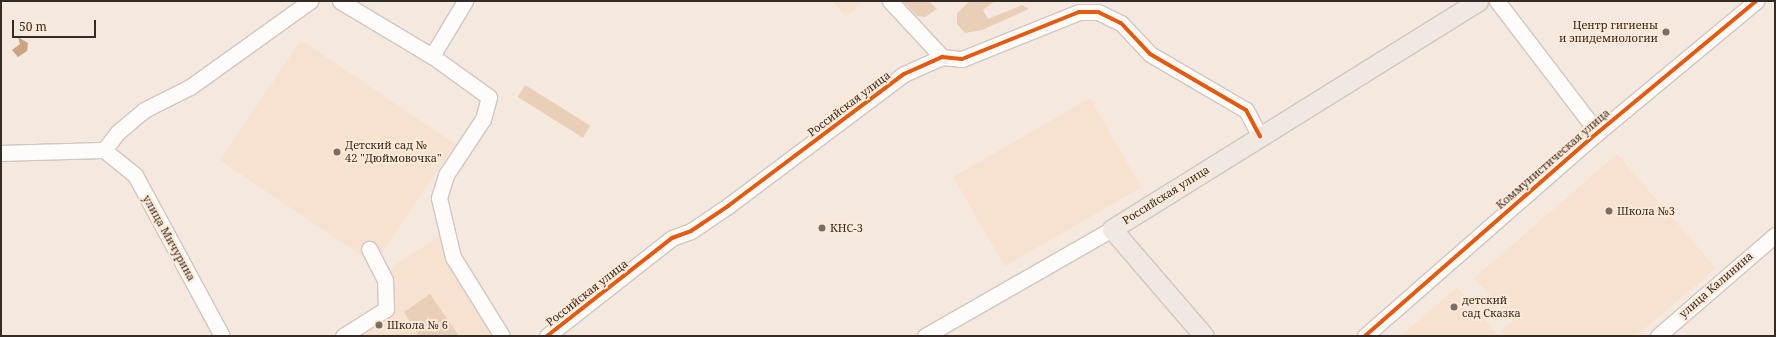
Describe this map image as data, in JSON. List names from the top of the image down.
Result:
{
  "streets": {
    "main road": ["Российская улица"],
    "street": ["Коммунистическая улица", "улица Мичурина", "улица Калинина"]
  },
  "places": [
    "Центр гигиены и эпидемиологии",
    "Детский сад № 42 \"Дюймовочка\"",
    "Школа №3",
    "КНС-3",
    "детский сад Сказка",
    "Школа № 6"
  ],
  "scale_bar": "50 m"
}
